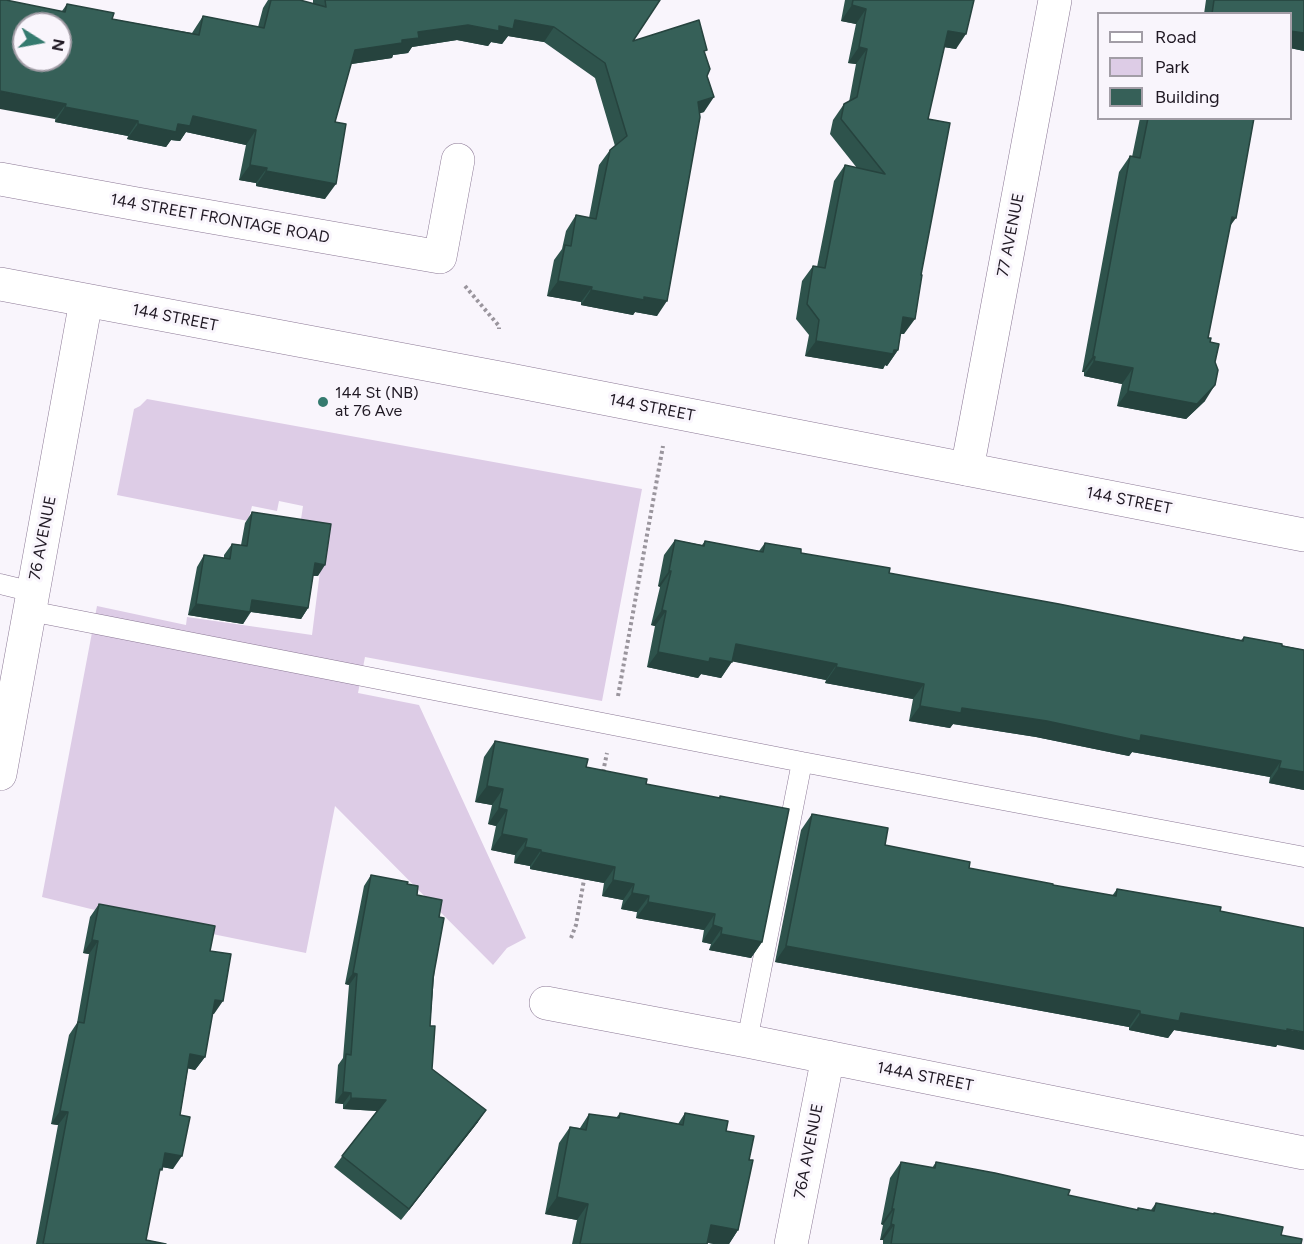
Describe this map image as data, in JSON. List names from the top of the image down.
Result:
{
  "streets": {
    "street": [
      "144 STREET FRONTAGE ROAD",
      "77 AVENUE",
      "144 STREET",
      "76 AVENUE",
      "144A STREET",
      "76A AVENUE"
    ]
  },
  "crossings": [
    ["77 AVENUE", "144 STREET"],
    ["144 STREET", "76 AVENUE"],
    ["144A STREET", "76A AVENUE"]
  ],
  "places": ["144 St (NB) at 76 Ave"],
  "legend": ["Road", "Park", "Building"],
  "north": "right"
}
